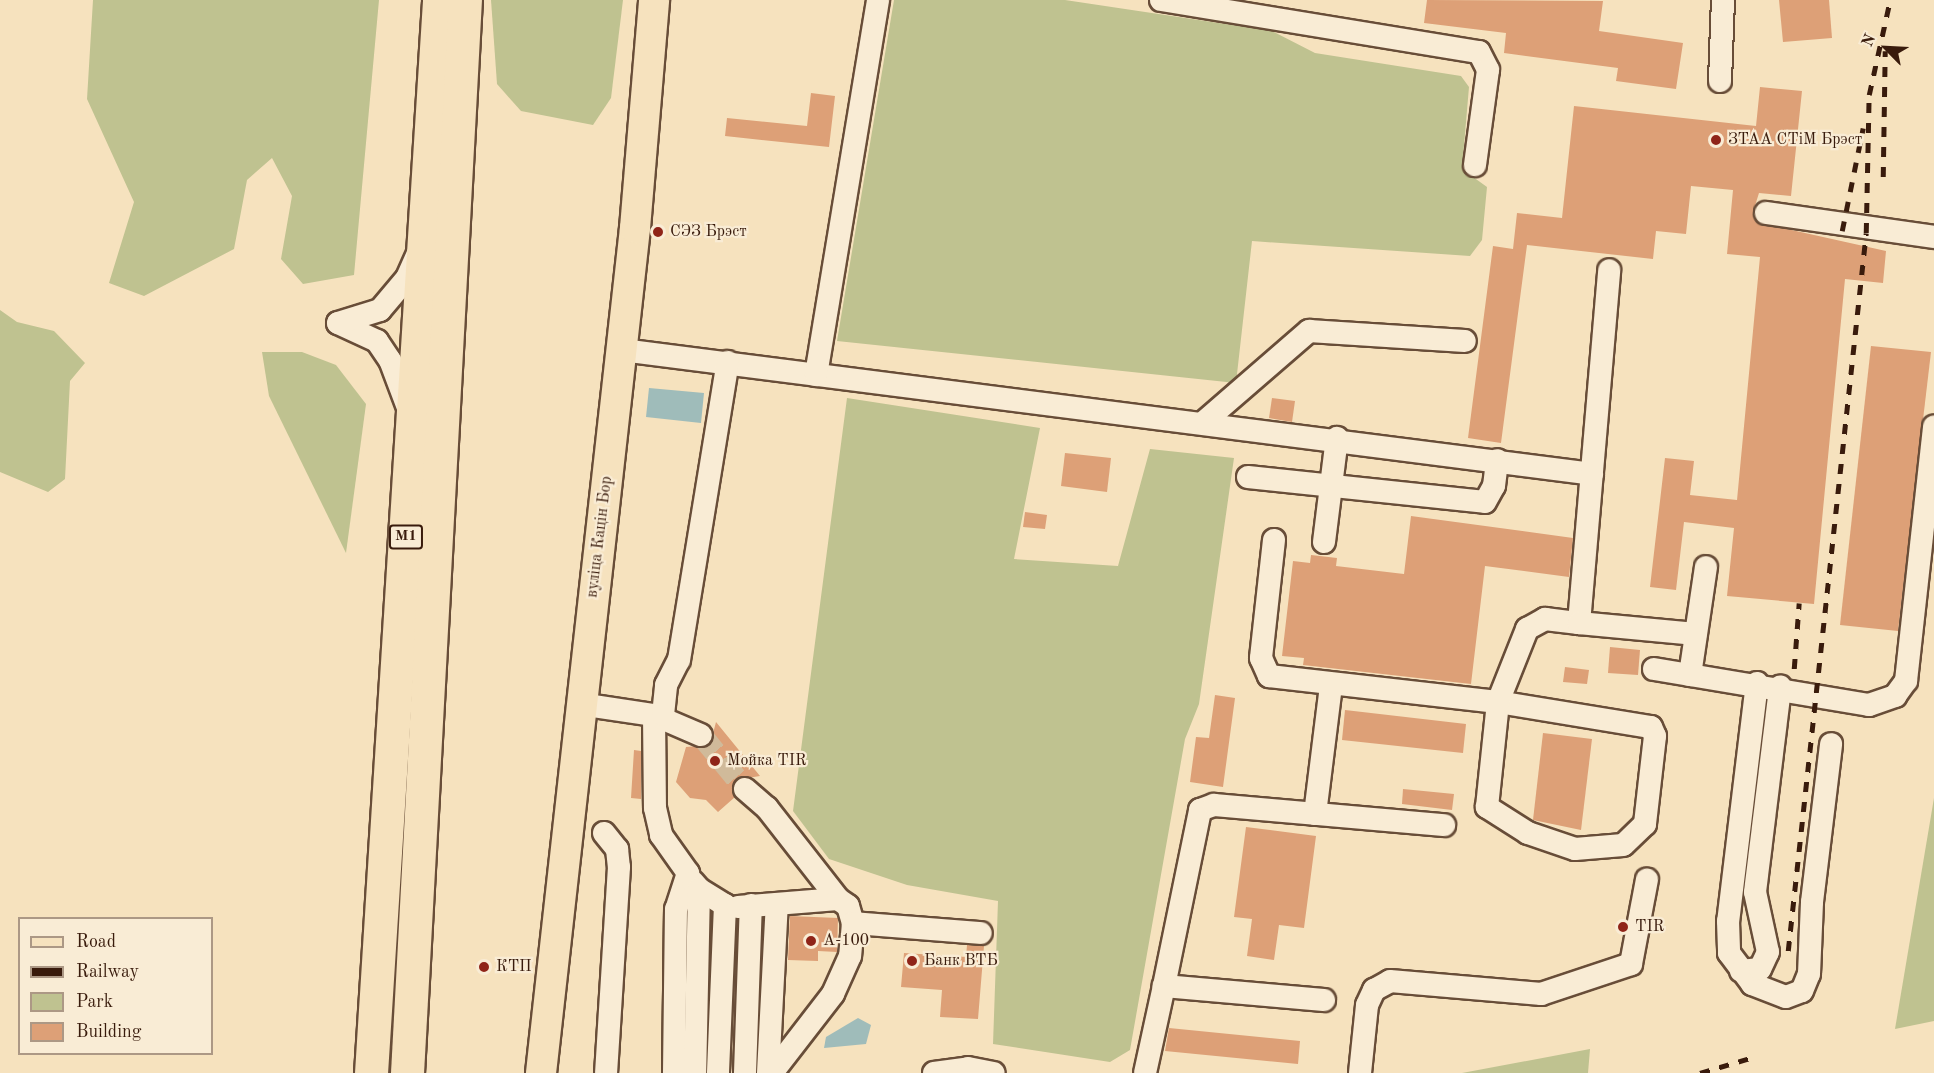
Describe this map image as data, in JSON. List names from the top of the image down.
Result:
{
  "streets": {
    "highway": ["М1"],
    "main road": ["вуліца Кацін Бор"]
  },
  "places": [
    "ЗТАА СТіМ Брэст",
    "СЭЗ Брэст",
    "Мойка TIR",
    "TIR",
    "А-100",
    "Банк ВТБ",
    "КТП"
  ],
  "legend": [
    "Road",
    "Railway",
    "Park",
    "Building"
  ],
  "north": "top left"
}
